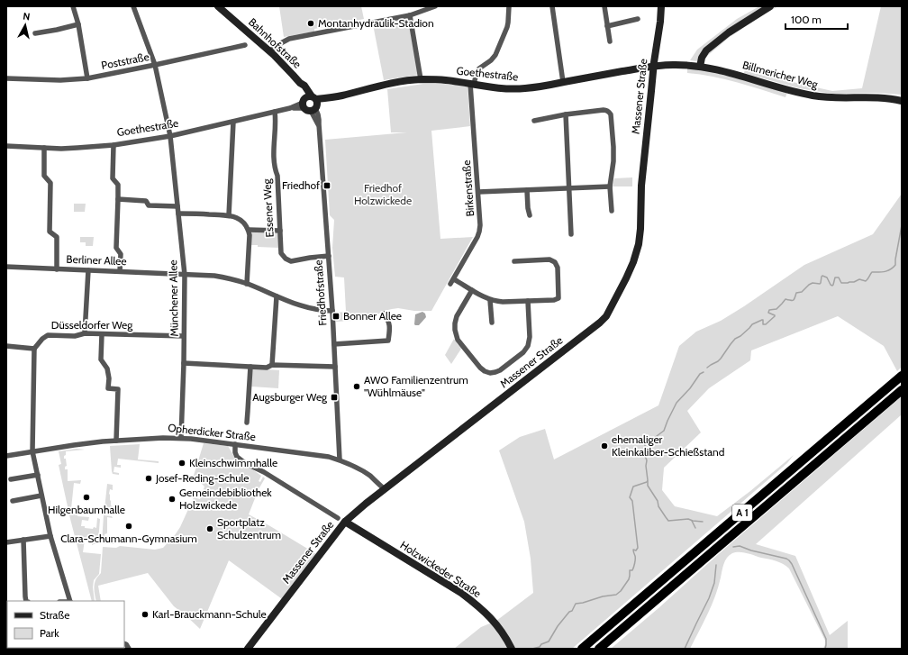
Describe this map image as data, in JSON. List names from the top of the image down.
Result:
{
  "streets": {
    "highway": ["A 1"],
    "street": [
      "Bahnhofstraße",
      "Poststraße",
      "Goethestraße",
      "Billmericher Weg",
      "Massener Straße",
      "Birkenstraße",
      "Essener Weg",
      "Berliner Allee",
      "Friedhofstraße",
      "Münchener Allee",
      "Düsseldorfer Weg",
      "Opherdicker Straße",
      "Holzwickeder Straße"
    ]
  },
  "crossings": [
    ["Bahnhofstraße", "Goethestraße"],
    ["Bahnhofstraße", "Friedhofstraße"],
    ["Poststraße", "Münchener Allee"],
    ["Goethestraße", "Billmericher Weg"],
    ["Goethestraße", "Massener Straße"],
    ["Goethestraße", "Birkenstraße"],
    ["Goethestraße", "Essener Weg"],
    ["Goethestraße", "Friedhofstraße"],
    ["Goethestraße", "Münchener Allee"],
    ["Billmericher Weg", "Massener Straße"],
    ["Massener Straße", "Opherdicker Straße"],
    ["Massener Straße", "Holzwickeder Straße"],
    ["Essener Weg", "Friedhofstraße"],
    ["Berliner Allee", "Münchener Allee"],
    ["Friedhofstraße", "Opherdicker Straße"],
    ["Münchener Allee", "Düsseldorfer Weg"],
    ["Münchener Allee", "Opherdicker Straße"]
  ],
  "parks": ["Friedhof Holzwickede"],
  "places": {
    "other": [
      "Montanhydraulik-Stadion",
      "AWO Familienzentrum \"Wühlmäuse\"",
      "ehemaliger Kleinkaliber-Schießstand",
      "Kleinschwimmhalle",
      "Josef-Reding-Schule",
      "Hilgenbaumhalle",
      "Gemeindebibliothek Holzwickede",
      "Clara-Schumann-Gymnasium",
      "Sportplatz Schulzentrum",
      "Karl-Brauckmann-Schule"
    ],
    "transit": ["Friedhof", "Bonner Allee", "Augsburger Weg"]
  },
  "legend": ["Straße", "Park"],
  "scale_bar": "100 m",
  "north": "top"
}
